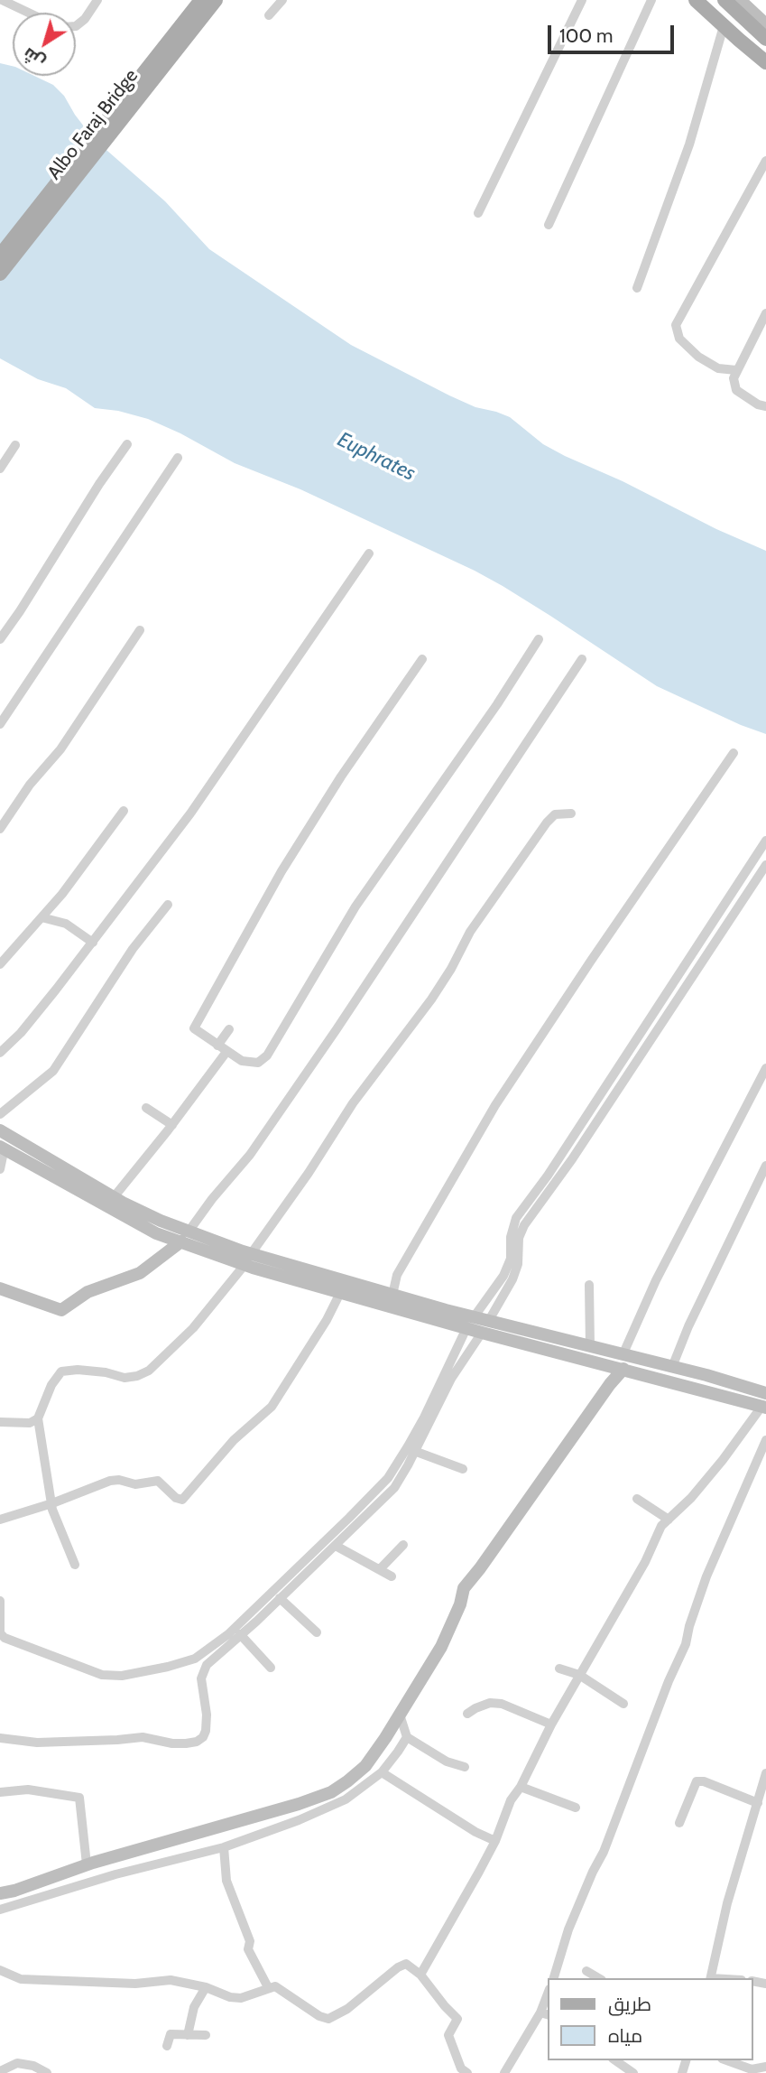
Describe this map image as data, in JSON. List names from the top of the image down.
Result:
{
  "streets": {
    "main road": ["Albo Faraj Bridge"]
  },
  "water": ["Euphrates"],
  "legend": ["طريق", "مياه"],
  "scale_bar": "100 m",
  "north": "bottom left"
}
